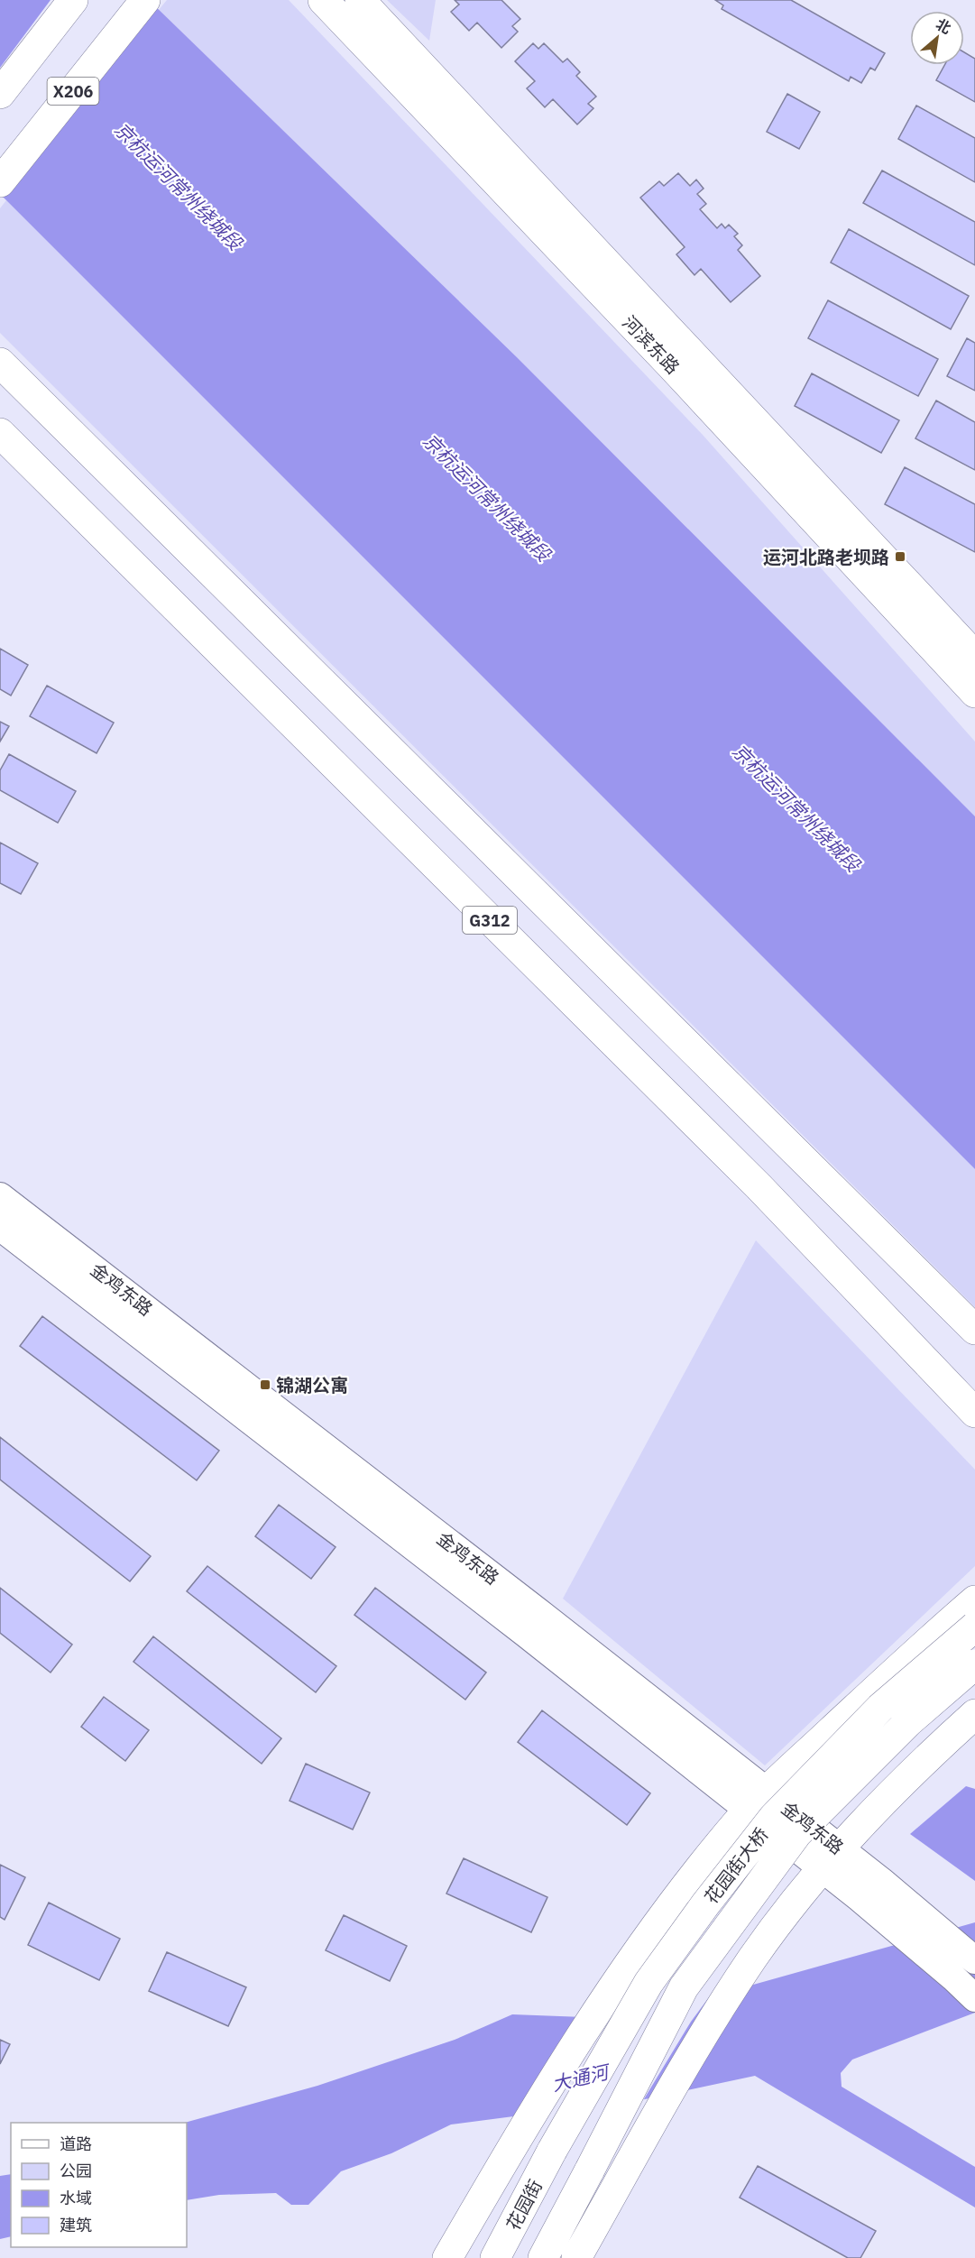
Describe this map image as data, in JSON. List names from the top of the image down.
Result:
{
  "streets": {
    "main road": [
      "X206",
      "河滨东路",
      "G312",
      "花园街大桥",
      "花园街"
    ],
    "street": ["金鸡东路"]
  },
  "crossings": [
    ["花园街大桥", "花园街"]
  ],
  "water": ["京杭运河常州绕城段", "大通河"],
  "places": {
    "transit": ["运河北路老坝路", "锦湖公寓"]
  },
  "legend": [
    "道路",
    "公园",
    "水域",
    "建筑"
  ],
  "north": "top right"
}
